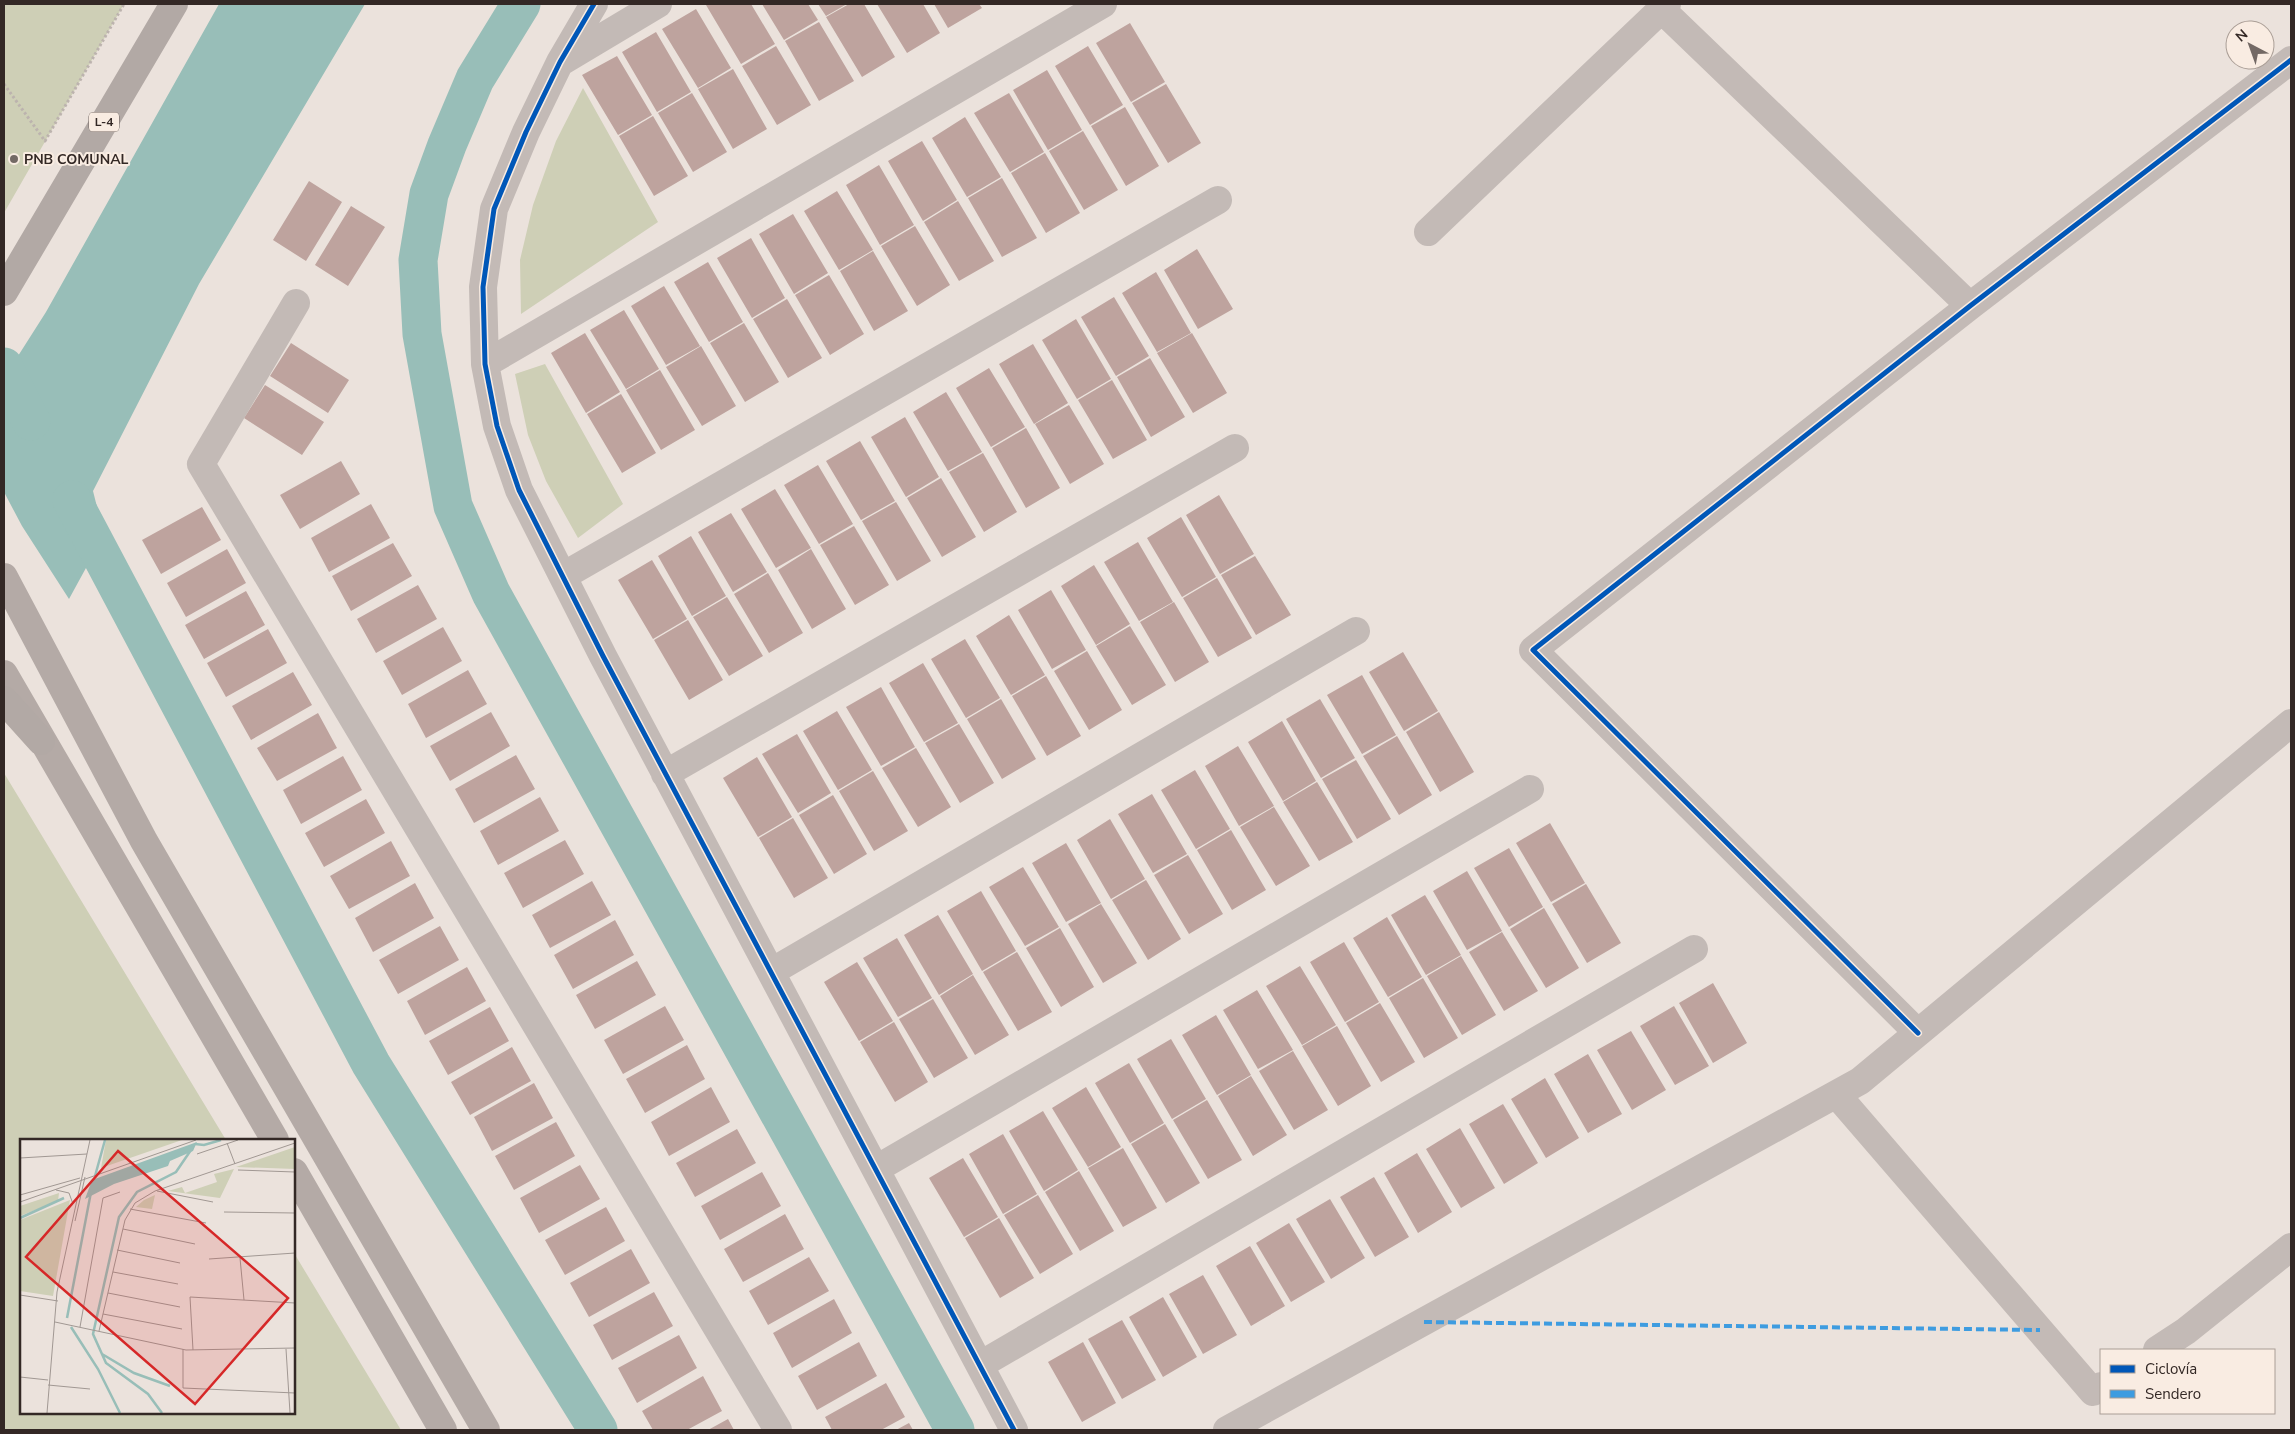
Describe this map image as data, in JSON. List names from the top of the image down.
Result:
{
  "streets": {
    "main road": ["L-4"]
  },
  "places": ["PNB COMUNAL"],
  "legend": ["Ciclovía", "Sendero"],
  "north": "top left"
}
